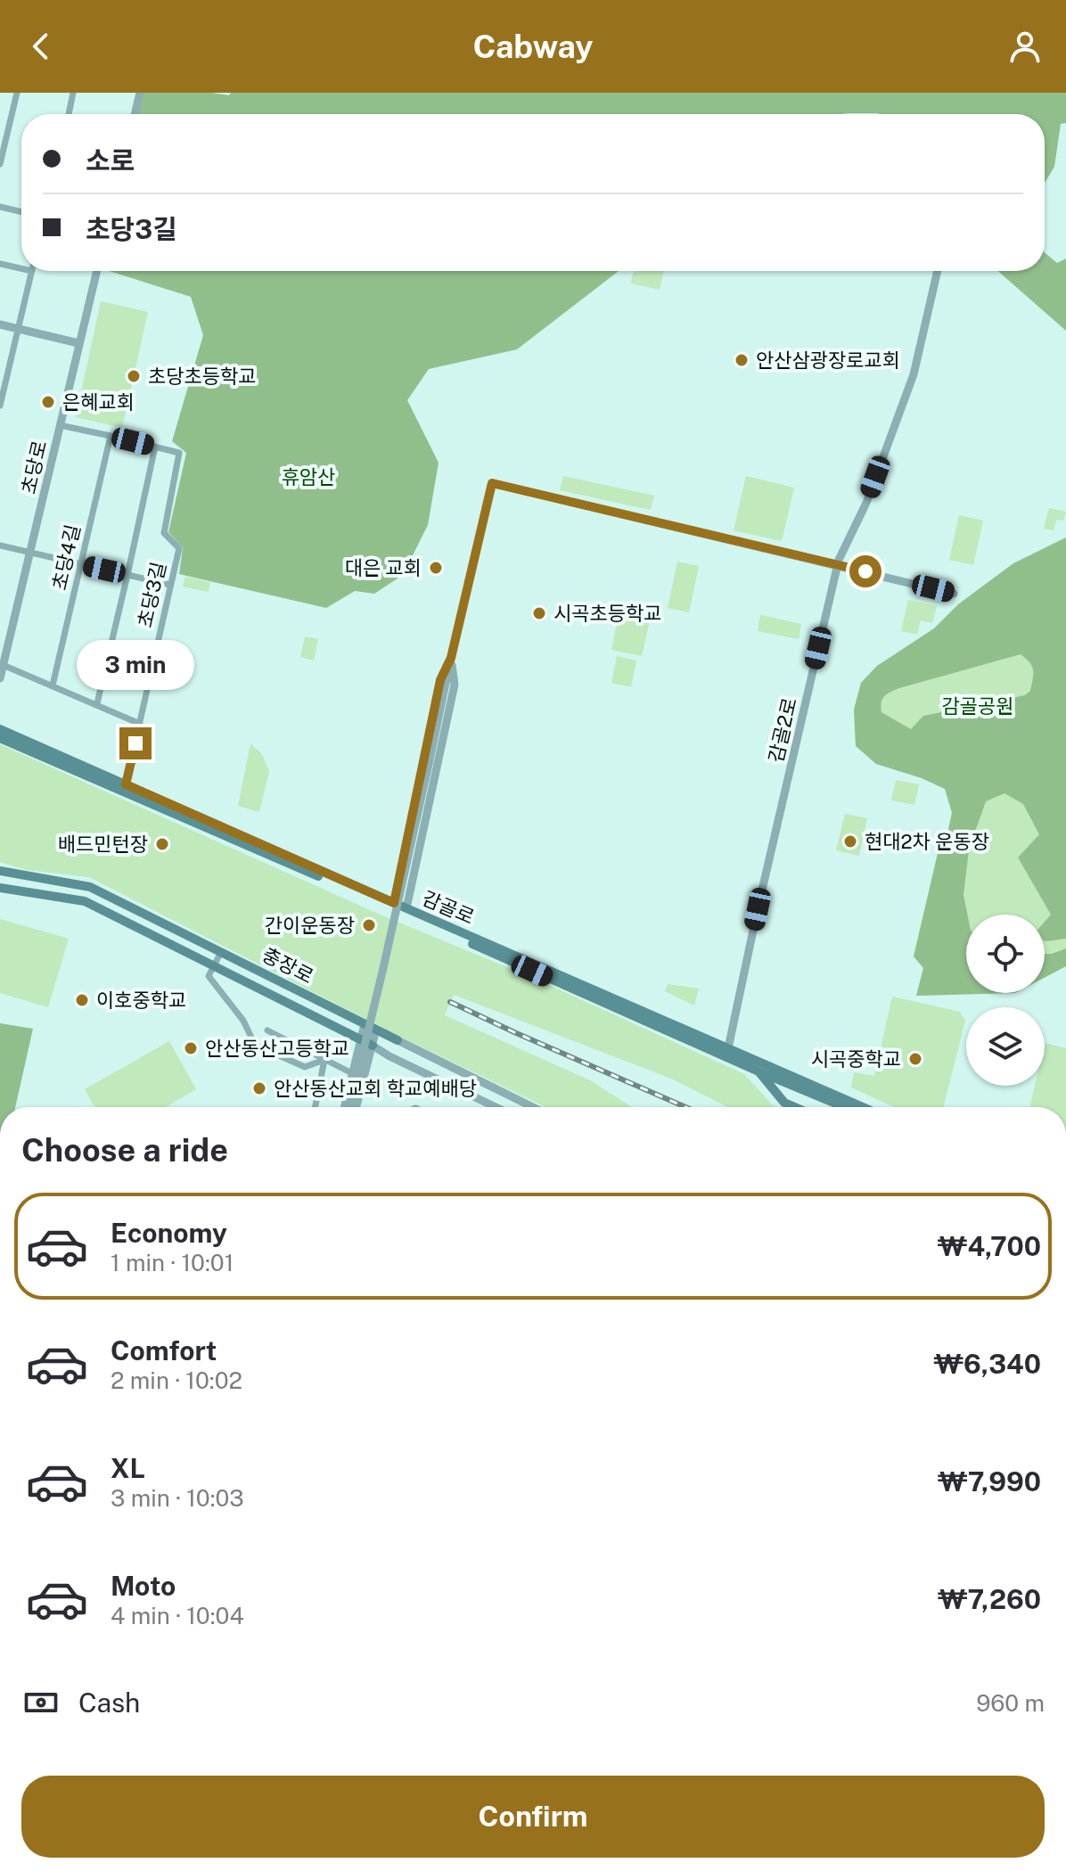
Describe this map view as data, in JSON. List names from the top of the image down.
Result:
{
  "streets": {
    "main road": ["감골로", "충장로"],
    "street": [
      "초당로",
      "초당4길",
      "초당3길",
      "감골2로"
    ]
  },
  "crossings": [
    ["초당로", "초당3길"],
    ["초당4길", "초당3길"],
    ["초당3길", "감골로"],
    ["감골2로", "감골로"]
  ],
  "parks": ["휴암산", "감골공원"],
  "places": [
    "안산삼광장로교회",
    "초당초등학교",
    "은혜교회",
    "대은 교회",
    "시곡초등학교",
    "현대2차 운동장",
    "배드민턴장",
    "간이운동장",
    "이호중학교",
    "안산동산고등학교",
    "시곡중학교",
    "안산동산교회 학교예배당"
  ],
  "page": {
    "header": "Cabway",
    "banner": ["소로", "초당3길"],
    "bubble": "3 min",
    "heading": "Choose a ride",
    "list": [
      {
        "name": "Economy",
        "note": "1 min · 10:01",
        "value": "₩4,700"
      },
      {
        "name": "Comfort",
        "note": "2 min · 10:02",
        "value": "₩6,340"
      },
      {
        "name": "XL",
        "note": "3 min · 10:03",
        "value": "₩7,990"
      },
      {
        "name": "Moto",
        "note": "4 min · 10:04",
        "value": "₩7,260"
      }
    ],
    "pay": ["Cash", "960 m"],
    "buttons": "Confirm"
  }
}
